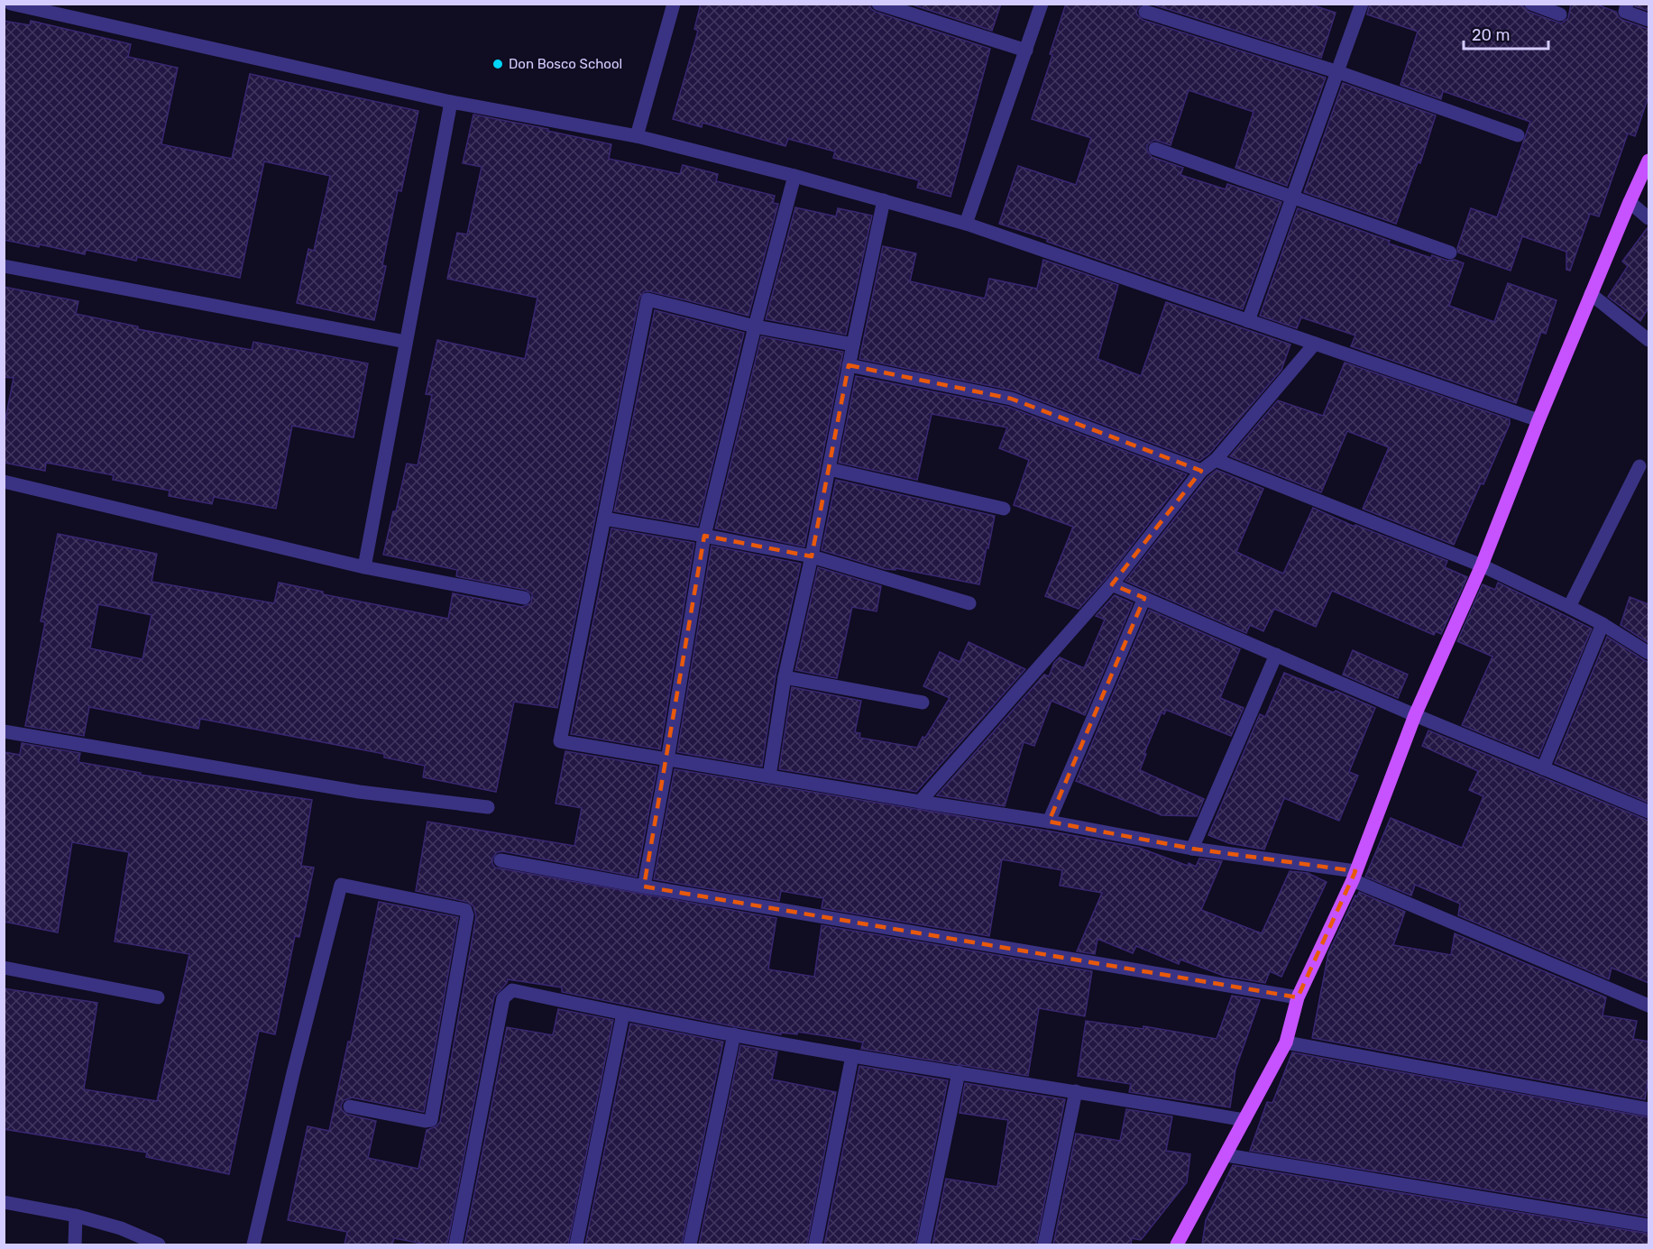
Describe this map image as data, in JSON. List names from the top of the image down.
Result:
{
  "places": ["Don Bosco School"],
  "scale_bar": "20 m"
}
